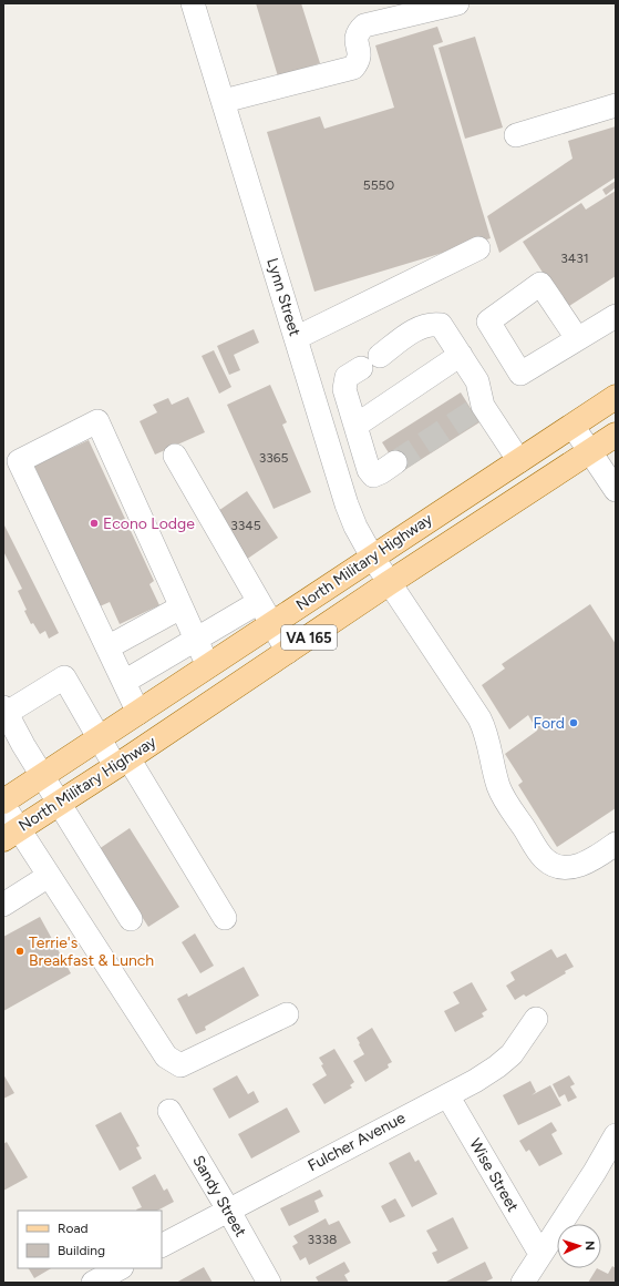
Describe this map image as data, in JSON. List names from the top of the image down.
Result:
{
  "streets": {
    "main road": ["North Military Highway", "VA 165"],
    "street": [
      "Lynn Street",
      "Fulcher Avenue",
      "Wise Street",
      "Sandy Street"
    ]
  },
  "crossings": [
    ["Lynn Street", "North Military Highway"],
    ["Fulcher Avenue", "Wise Street"],
    ["Fulcher Avenue", "Sandy Street"]
  ],
  "places": ["Econo Lodge", "Ford", "Terrie's Breakfast & Lunch"],
  "house_numbers": [
    "5550",
    "3431",
    "3365",
    "3345",
    "3338"
  ],
  "legend": ["Road", "Building"],
  "north": "right"
}
